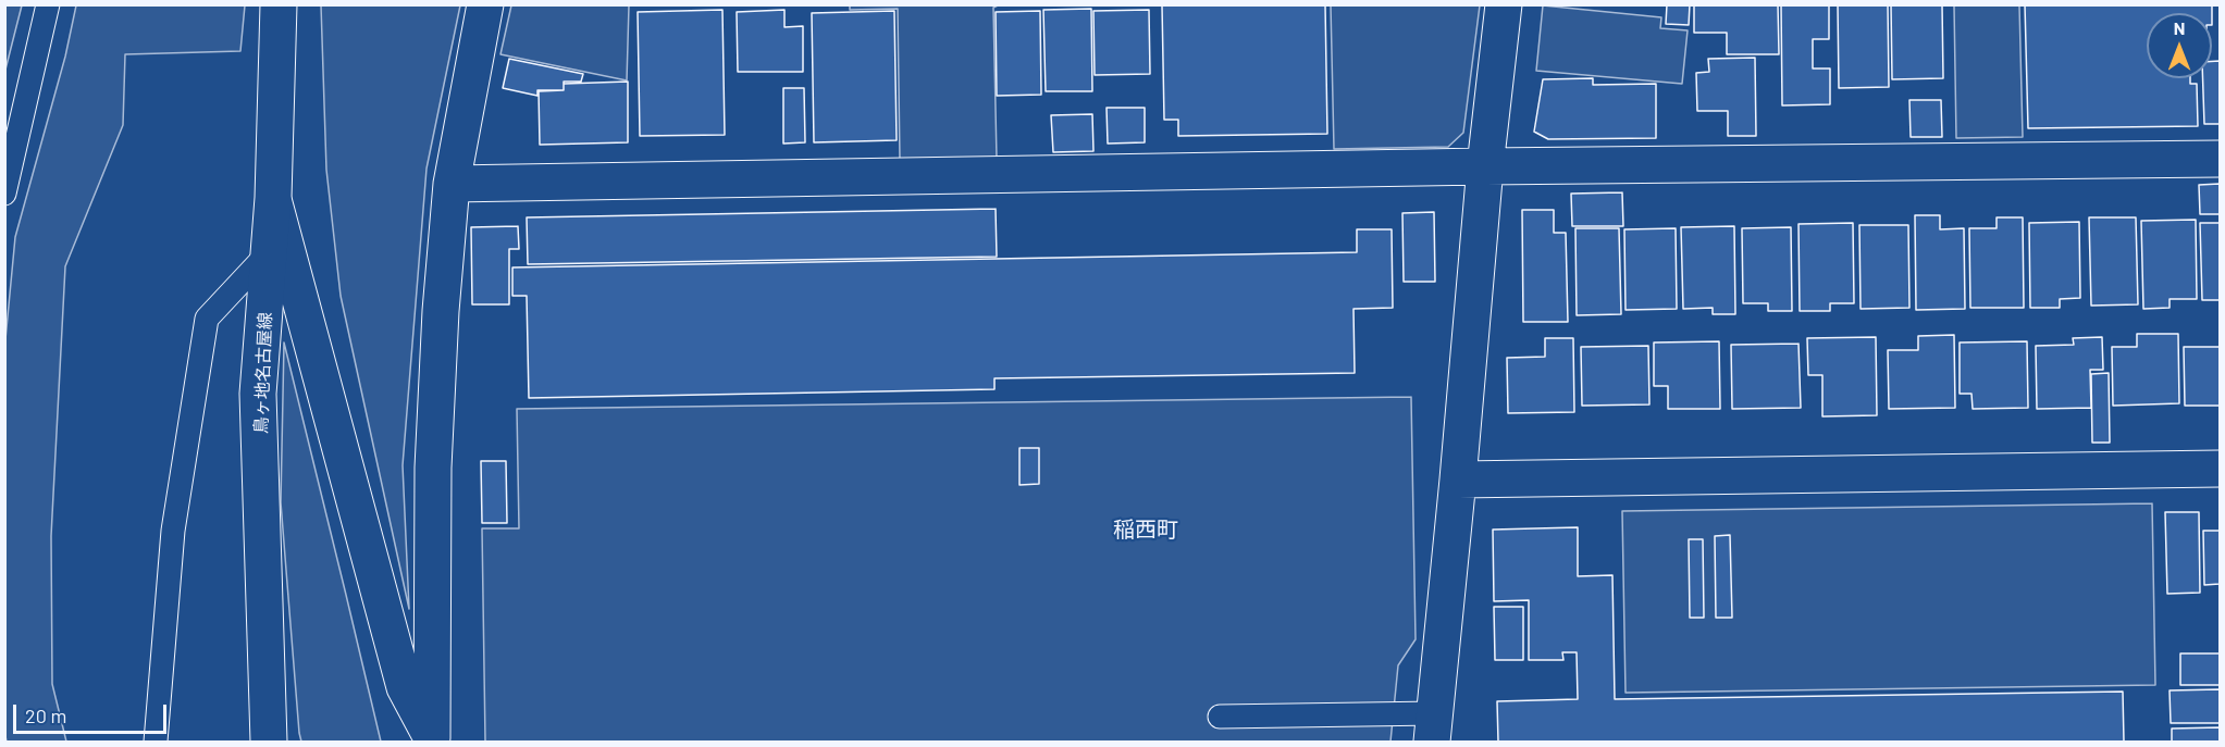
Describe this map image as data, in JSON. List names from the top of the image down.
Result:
{
  "streets": {
    "street": ["鳥ヶ地名古屋線"]
  },
  "districts": ["稲西町"],
  "scale_bar": "20 m",
  "north": "top"
}
